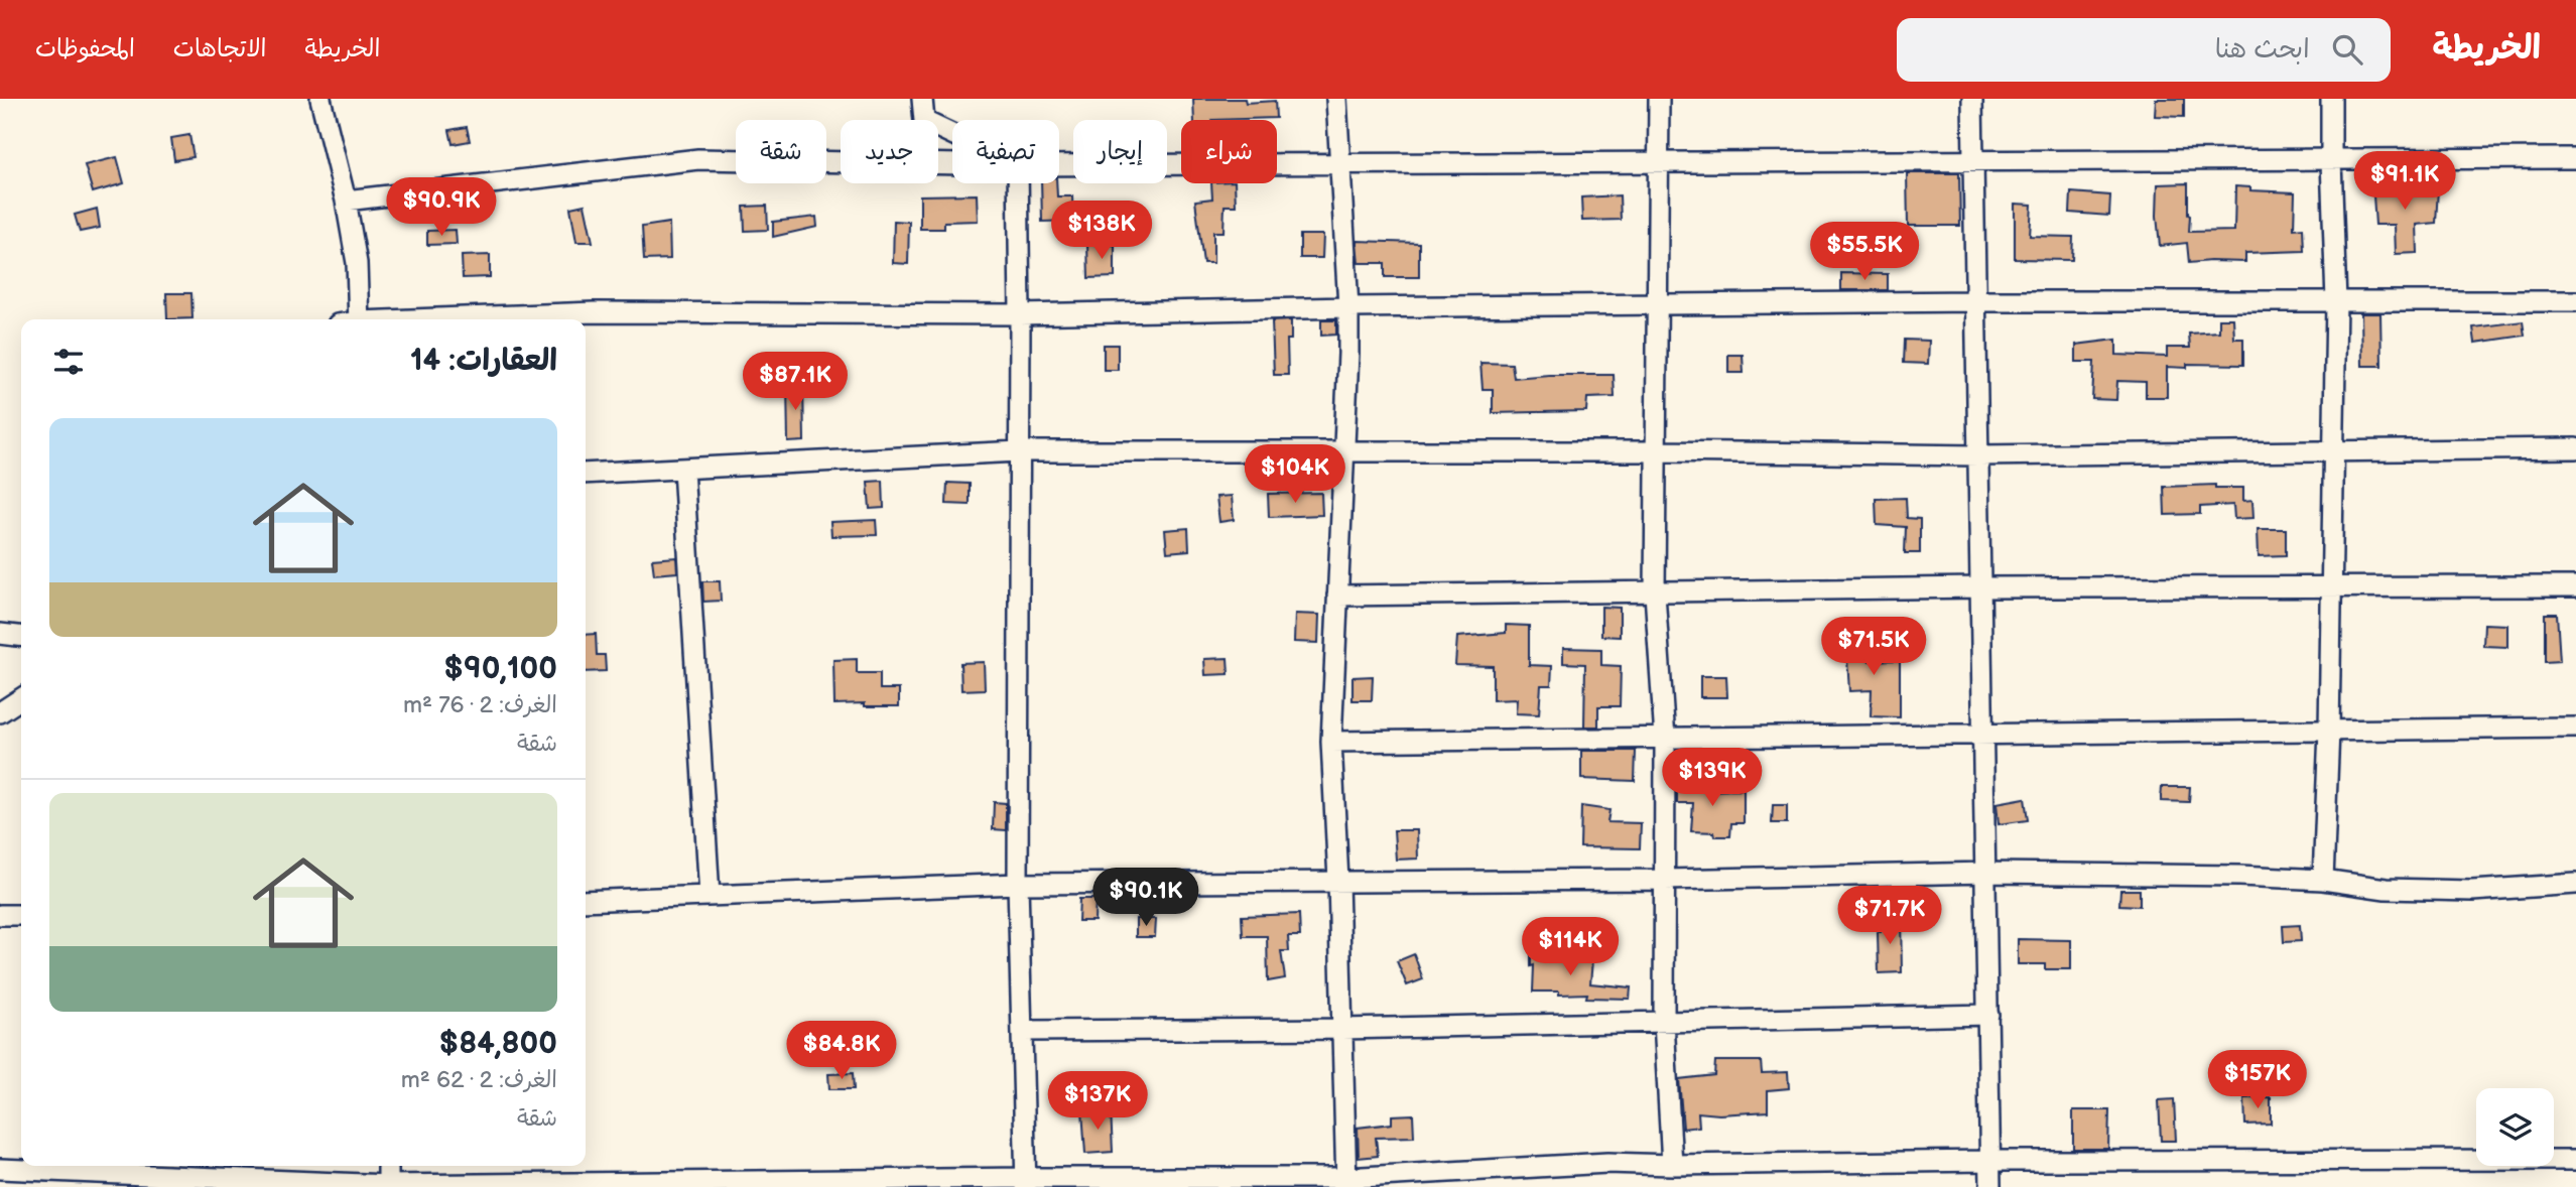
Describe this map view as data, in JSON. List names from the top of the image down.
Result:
{
  "page": {
    "header": "الخريطة",
    "search": "ابحث هنا",
    "nav": ["الخريطة", "الاتجاهات", "المحفوظات"],
    "chip": [
      "شراء",
      "إيجار",
      "تصفية",
      "جديد",
      "شقة"
    ],
    "price": [
      "$91.1K",
      "$90.9K",
      "$138K",
      "$55.5K",
      "$87.1K",
      "$104K",
      "$71.5K",
      "$139K",
      "$90.1K",
      "$71.7K",
      "$114K",
      "$84.8K",
      "$157K",
      "$137K"
    ],
    "heading": "العقارات: 14",
    "list": [
      {
        "name": "$90,100",
        "note": "الغرف: 2 · 76 m² · شقة"
      },
      {
        "name": "$84,800",
        "note": "الغرف: 2 · 62 m² · شقة"
      }
    ]
  }
}
